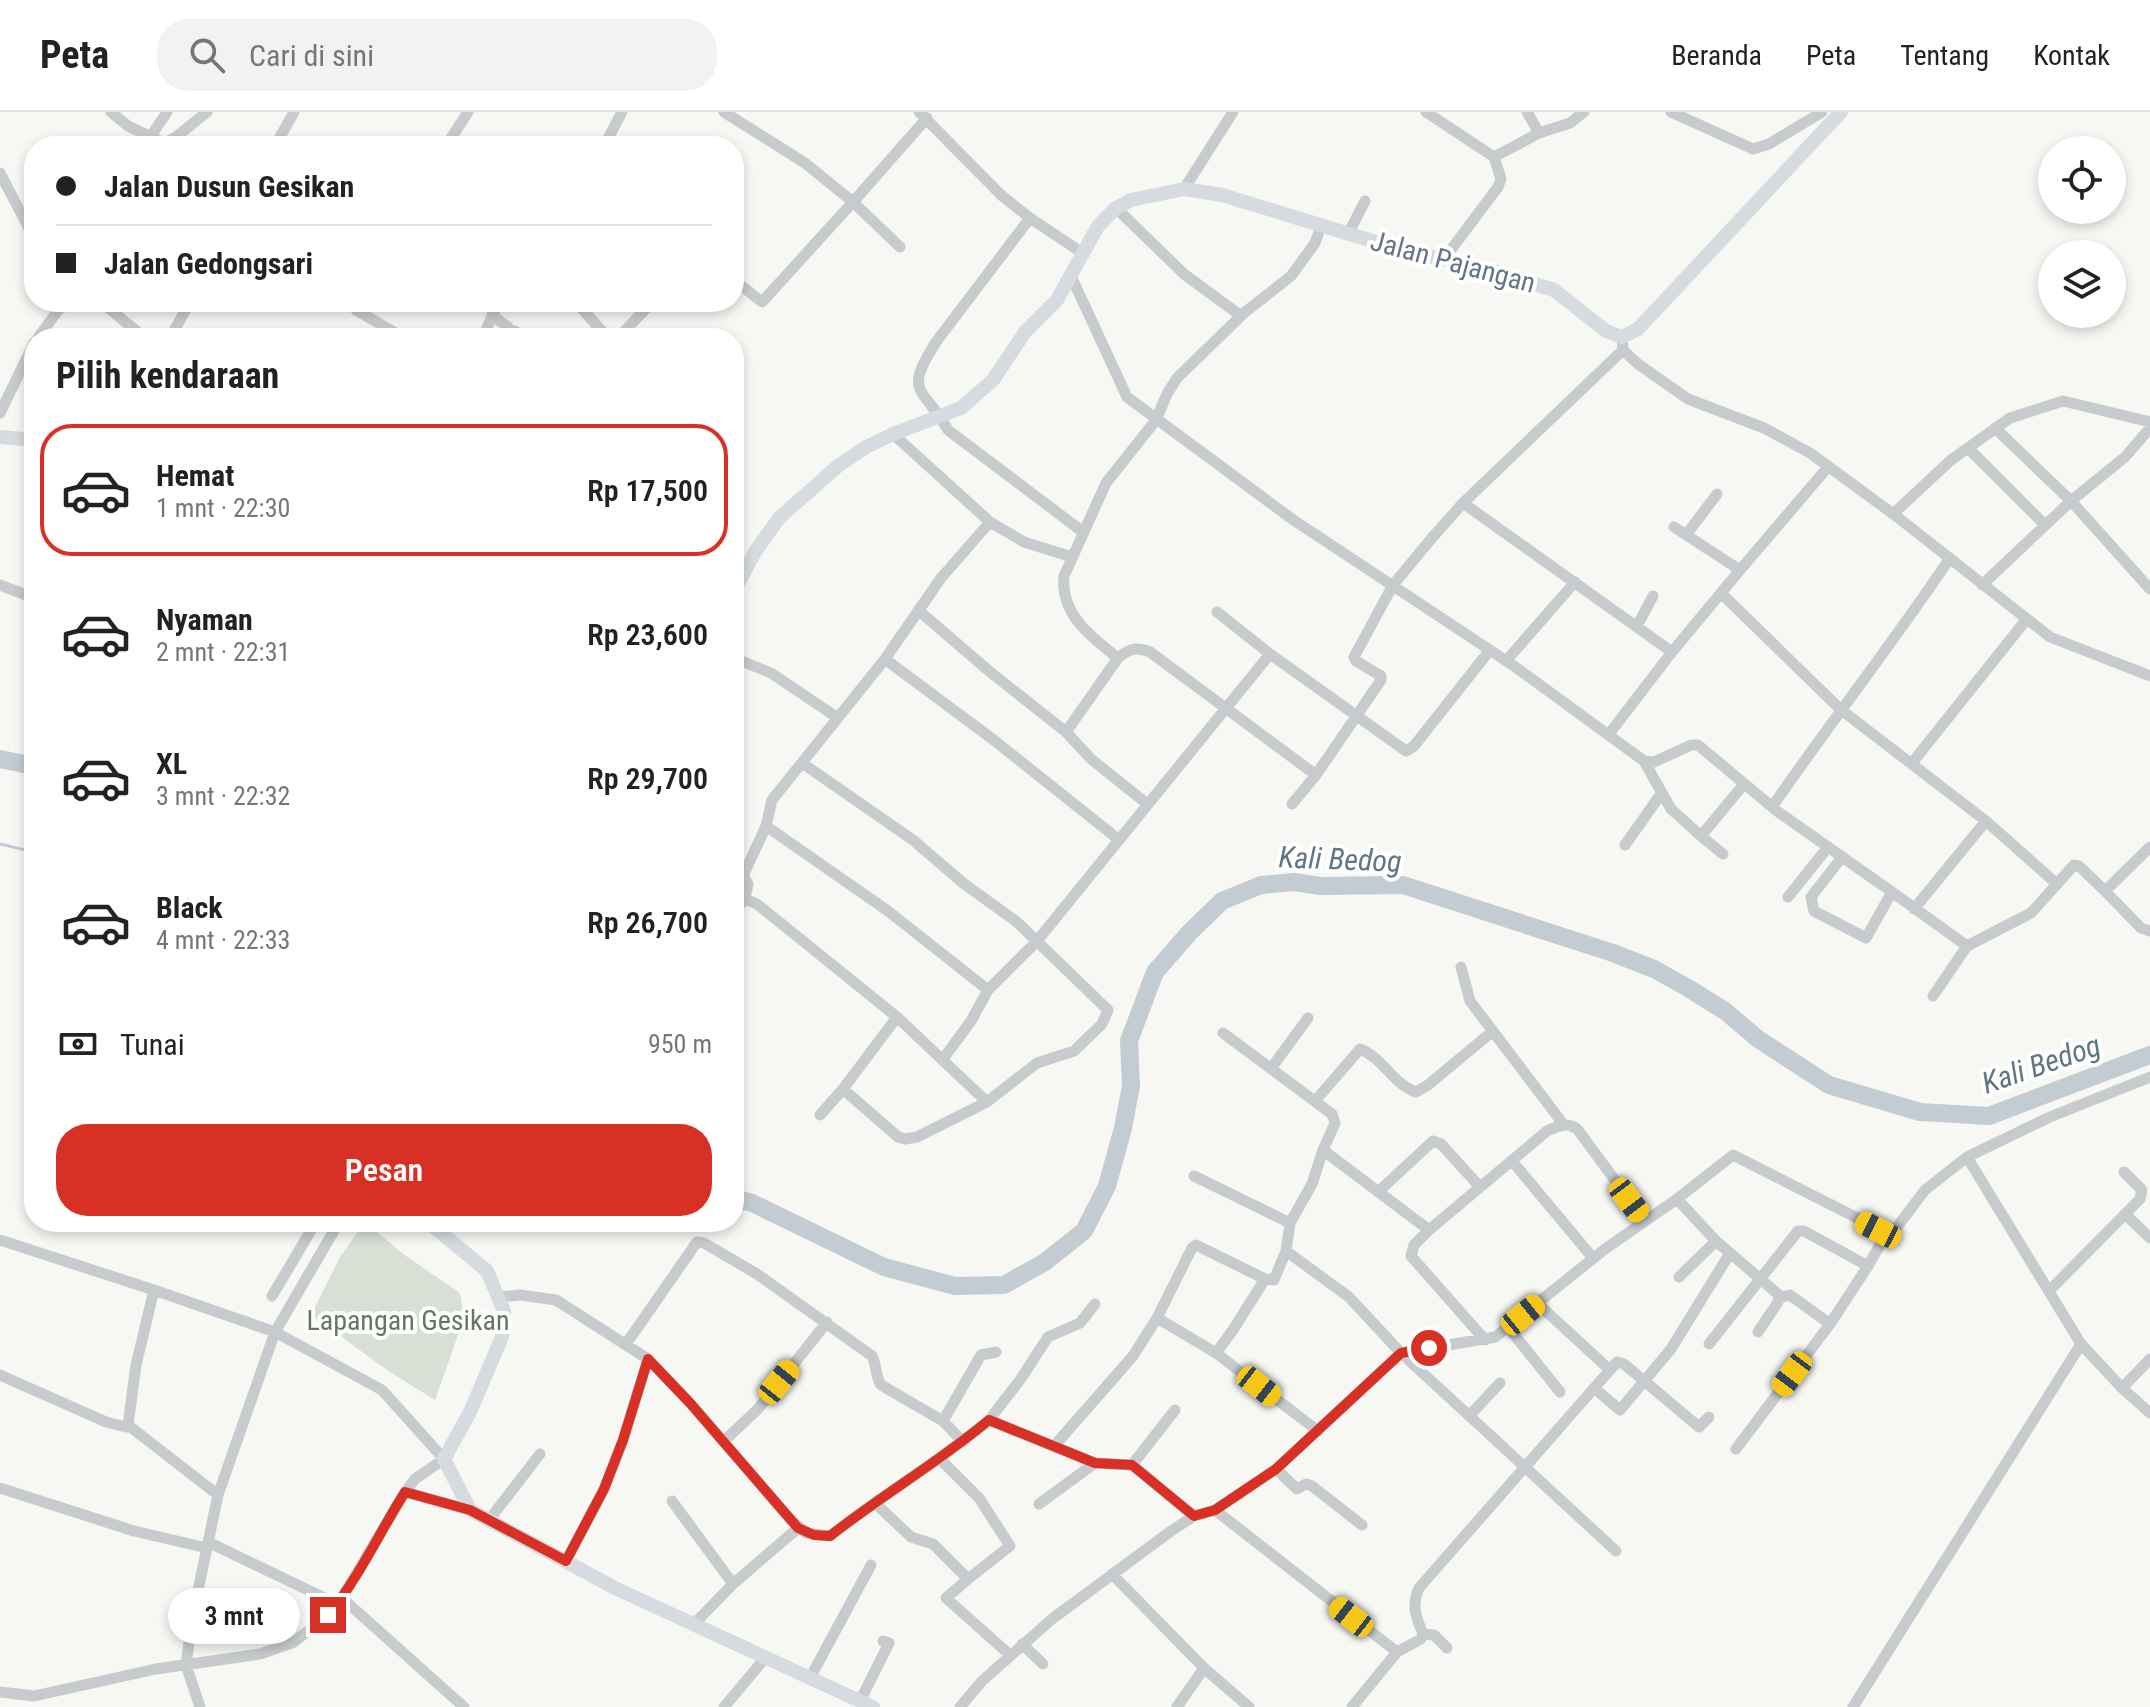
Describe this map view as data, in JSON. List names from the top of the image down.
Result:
{
  "streets": {
    "main road": ["Jalan Pajangan"]
  },
  "water": ["Kali Bedog"],
  "parks": ["Lapangan Gesikan"],
  "page": {
    "header": "Peta",
    "search": "Cari di sini",
    "nav": [
      "Beranda",
      "Peta",
      "Tentang",
      "Kontak"
    ],
    "banner": ["Jalan Dusun Gesikan", "Jalan Gedongsari"],
    "heading": "Pilih kendaraan",
    "list": [
      {
        "name": "Hemat",
        "note": "1 mnt · 22:30",
        "value": "Rp 17,500"
      },
      {
        "name": "Nyaman",
        "note": "2 mnt · 22:31",
        "value": "Rp 23,600"
      },
      {
        "name": "XL",
        "note": "3 mnt · 22:32",
        "value": "Rp 29,700"
      },
      {
        "name": "Black",
        "note": "4 mnt · 22:33",
        "value": "Rp 26,700"
      }
    ],
    "pay": ["Tunai", "950 m"],
    "buttons": "Pesan",
    "bubble": "3 mnt"
  }
}
